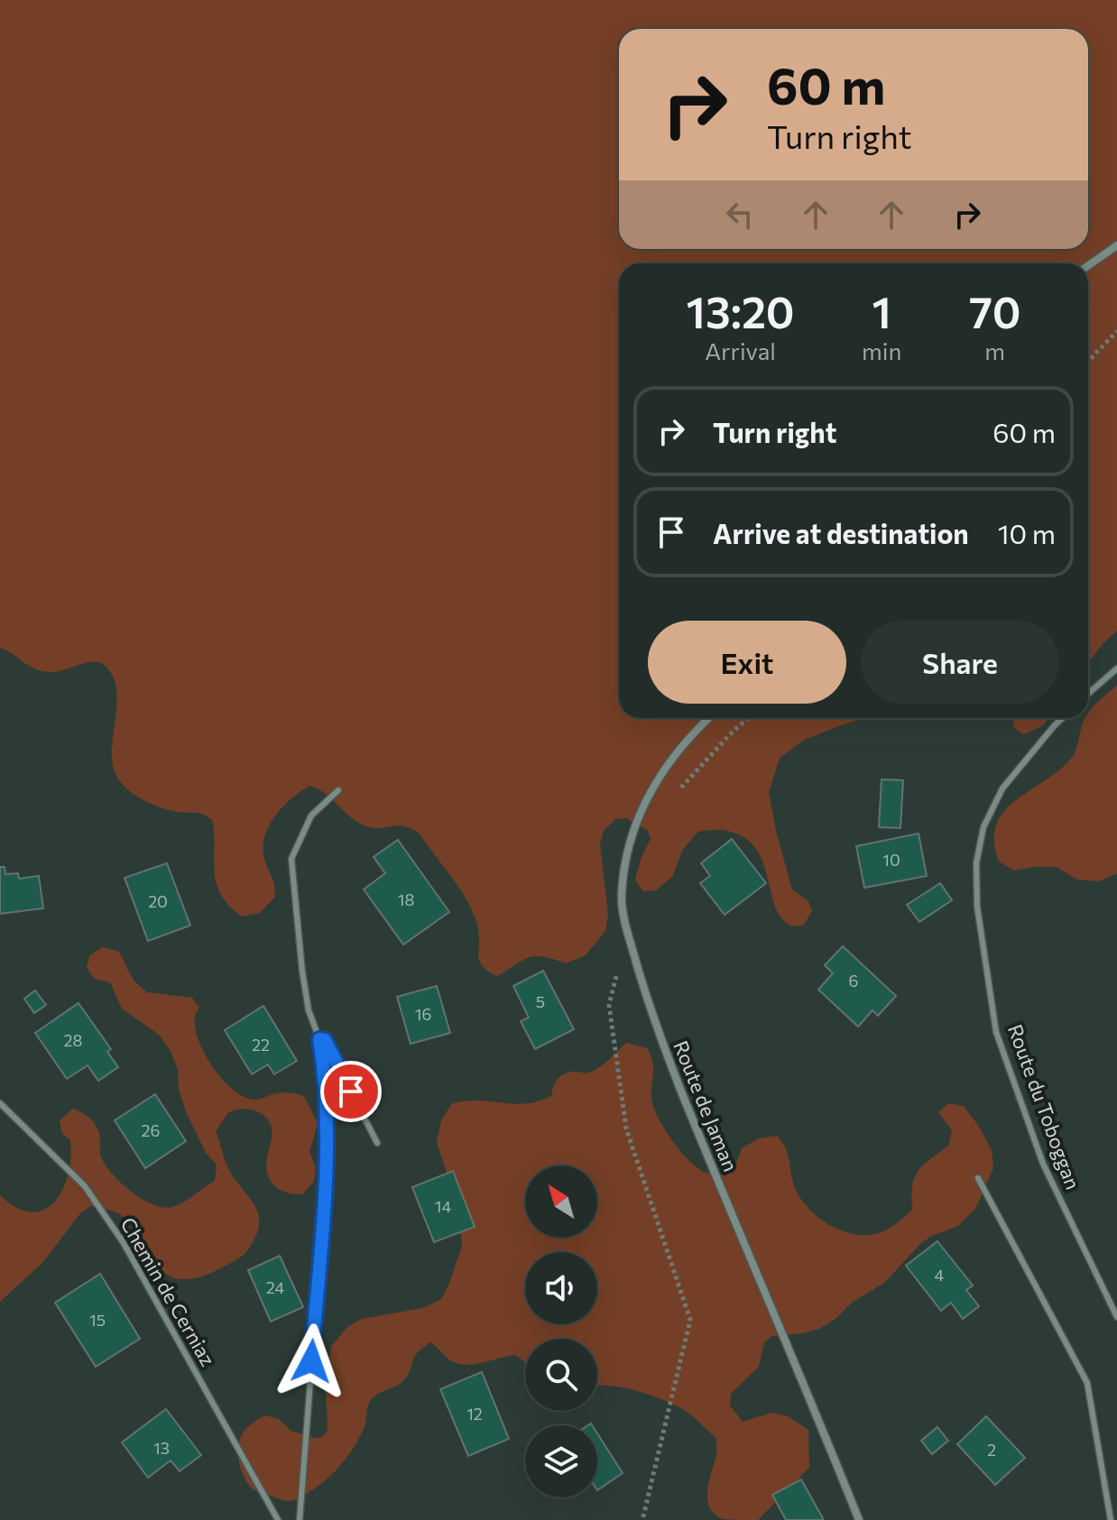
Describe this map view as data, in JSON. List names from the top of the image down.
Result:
{
  "streets": {
    "street": ["Route de Jaman"],
    "lane": ["Route du Toboggan", "Chemin de Cerniaz"]
  },
  "house_numbers": [
    "10",
    "18",
    "20",
    "6",
    "5",
    "16",
    "28",
    "22",
    "26",
    "14",
    "4",
    "24",
    "15",
    "12",
    "13",
    "2"
  ],
  "north": "top left",
  "page": {
    "turn": ["60 m", "Turn right"],
    "eta": [
      "13:20",
      "Arrival",
      "1",
      "min",
      "70",
      "m"
    ],
    "list": [
      {
        "name": "Turn right",
        "value": "60 m"
      },
      {
        "name": "Arrive at destination",
        "value": "10 m"
      }
    ],
    "buttons": ["Exit", "Share"]
  }
}
